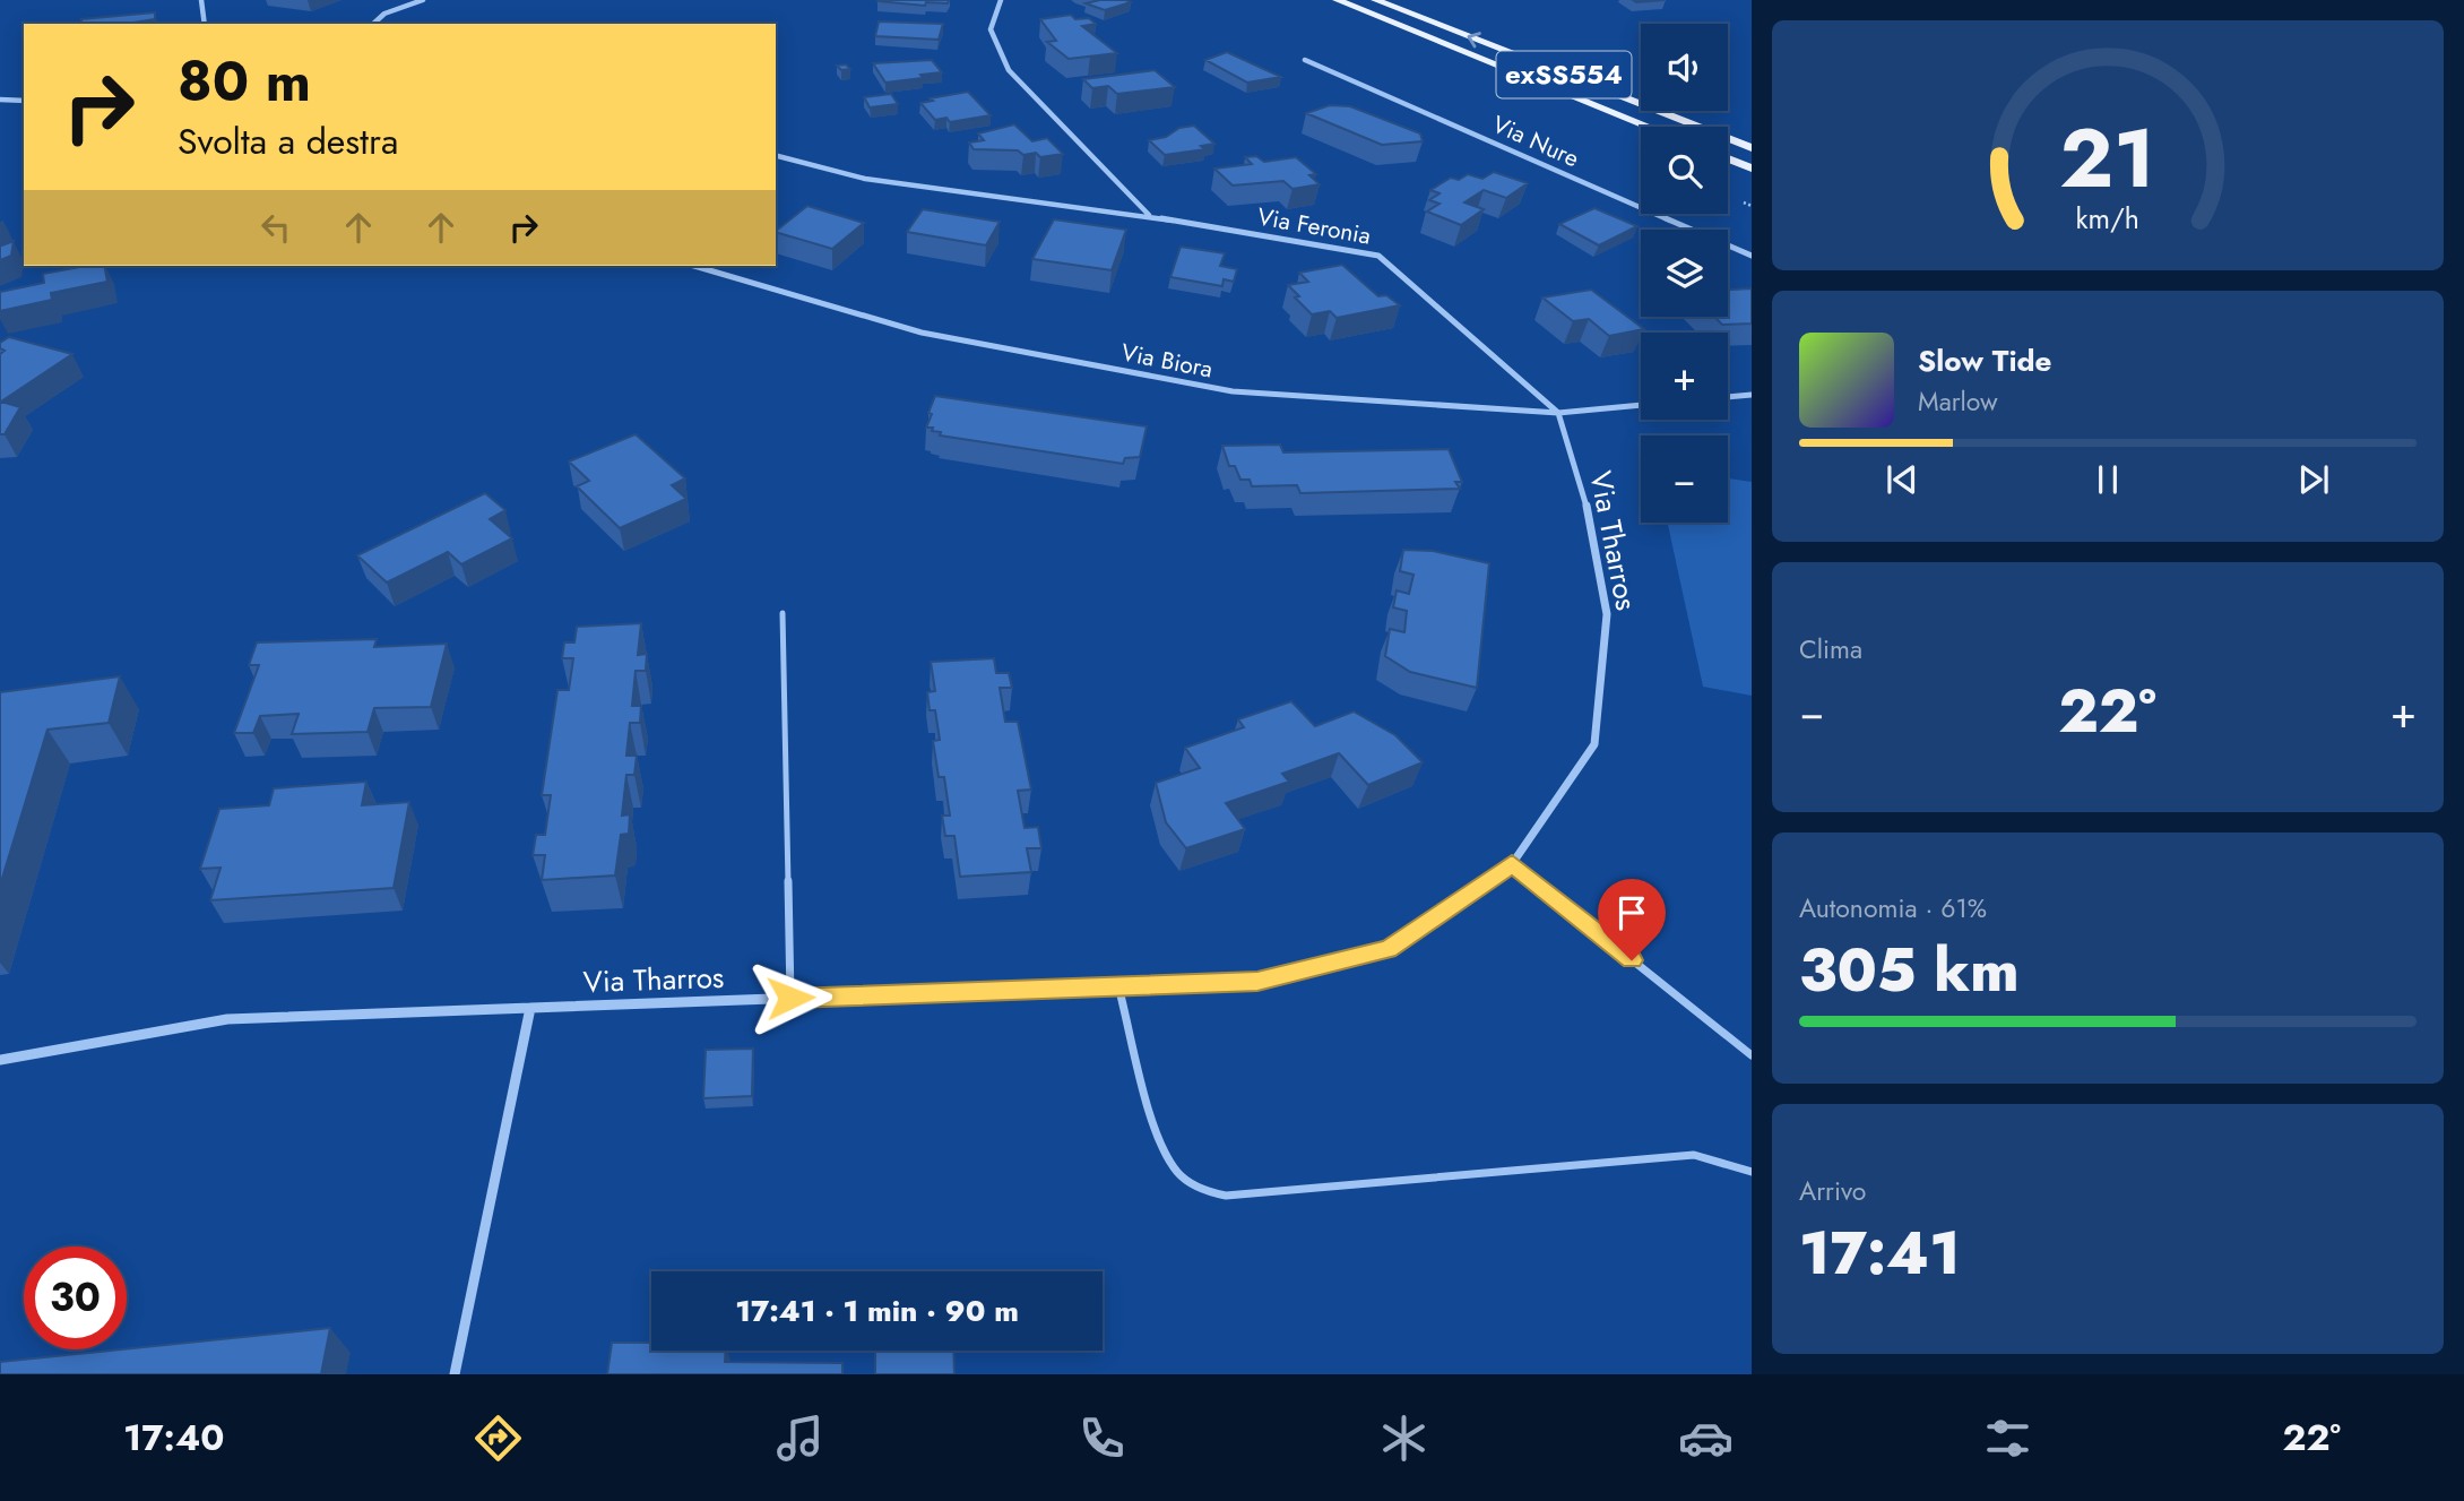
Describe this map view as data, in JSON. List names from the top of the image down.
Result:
{
  "streets": {
    "main road": ["exSS554"],
    "street": [
      "Via Nure",
      "Via Feronia",
      "Via Biora",
      "Via Tharros"
    ]
  },
  "crossings": [
    ["Via Feronia", "Via Biora"],
    ["Via Feronia", "Via Tharros"],
    ["Via Biora", "Via Tharros"]
  ],
  "page": {
    "map_buttons": ["+", "−"],
    "turn": ["80 m", "Svolta a destra"],
    "song": ["Slow Tide", "Marlow"],
    "tile": [
      "Clima",
      ["Autonomia · 61%", "305 km"],
      ["Arrivo", "17:41"]
    ],
    "heat": ["−", "22°", "+"],
    "limit": "30",
    "trip": "17:41 · 1 min · 90 m",
    "tabs": ["17:40", "22°"],
    "gauge": ["21", "km/h"]
  }
}
